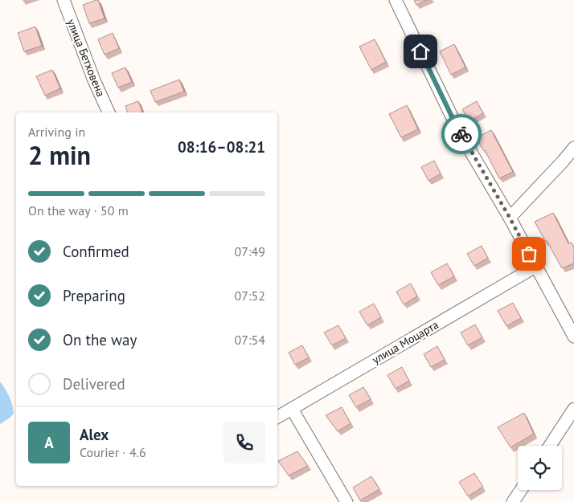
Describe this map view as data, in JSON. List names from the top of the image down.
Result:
{
  "streets": {
    "street": ["улица Бетховена", "улица Моцарта"]
  },
  "page": {
    "heading": ["2 min", "Arriving in", "08:16–08:21"],
    "panel": ["Alex", "Courier · 4.6"],
    "bar": "On the way · 50 m",
    "list": [
      ["Confirmed", "07:49"],
      ["Preparing", "07:52"],
      ["On the way", "07:54"],
      "Delivered"
    ],
    "round": "A"
  }
}
